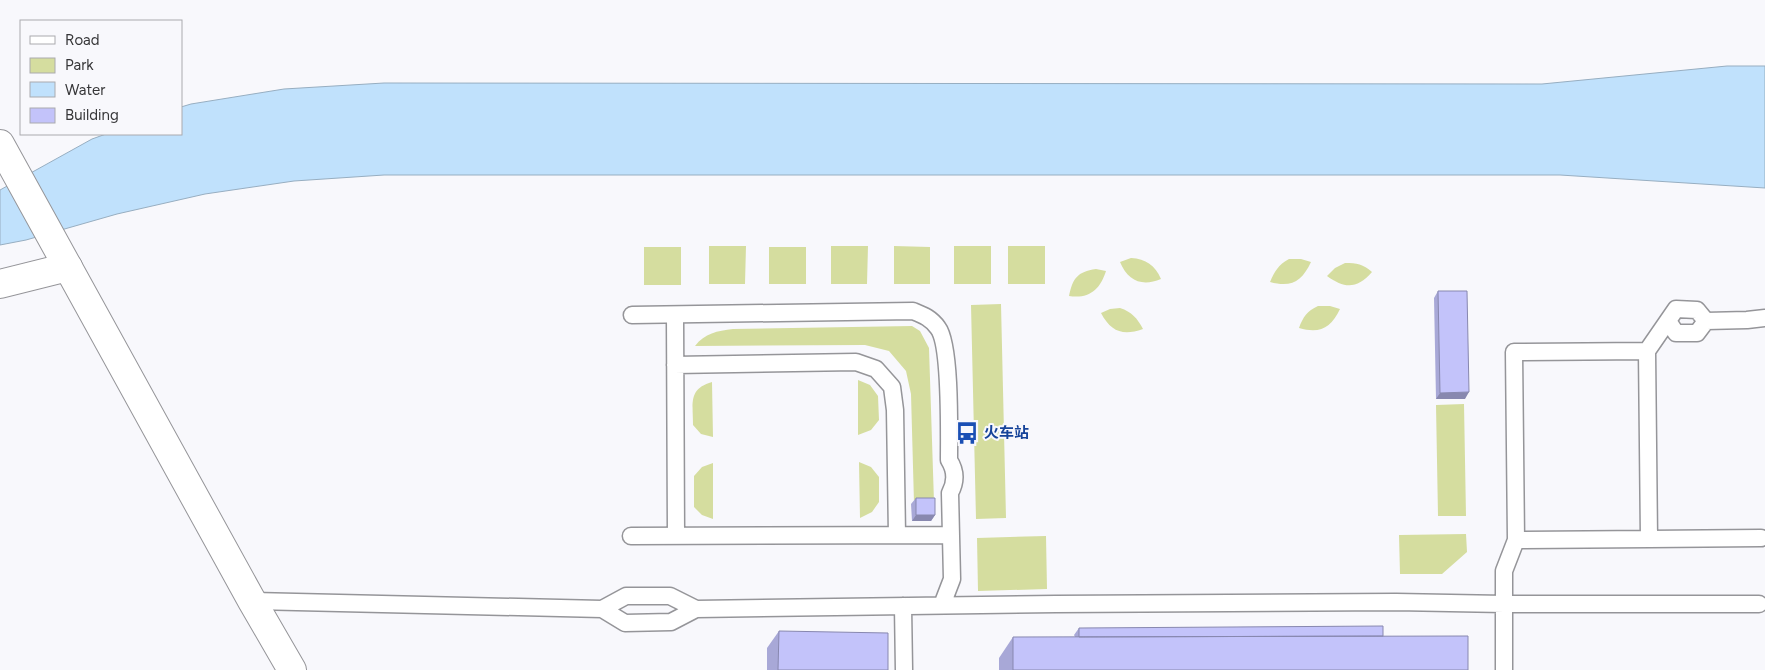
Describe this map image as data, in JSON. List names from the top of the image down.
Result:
{
  "places": {
    "bus stop": ["火车站"]
  },
  "legend": [
    "Road",
    "Park",
    "Water",
    "Building"
  ]
}
